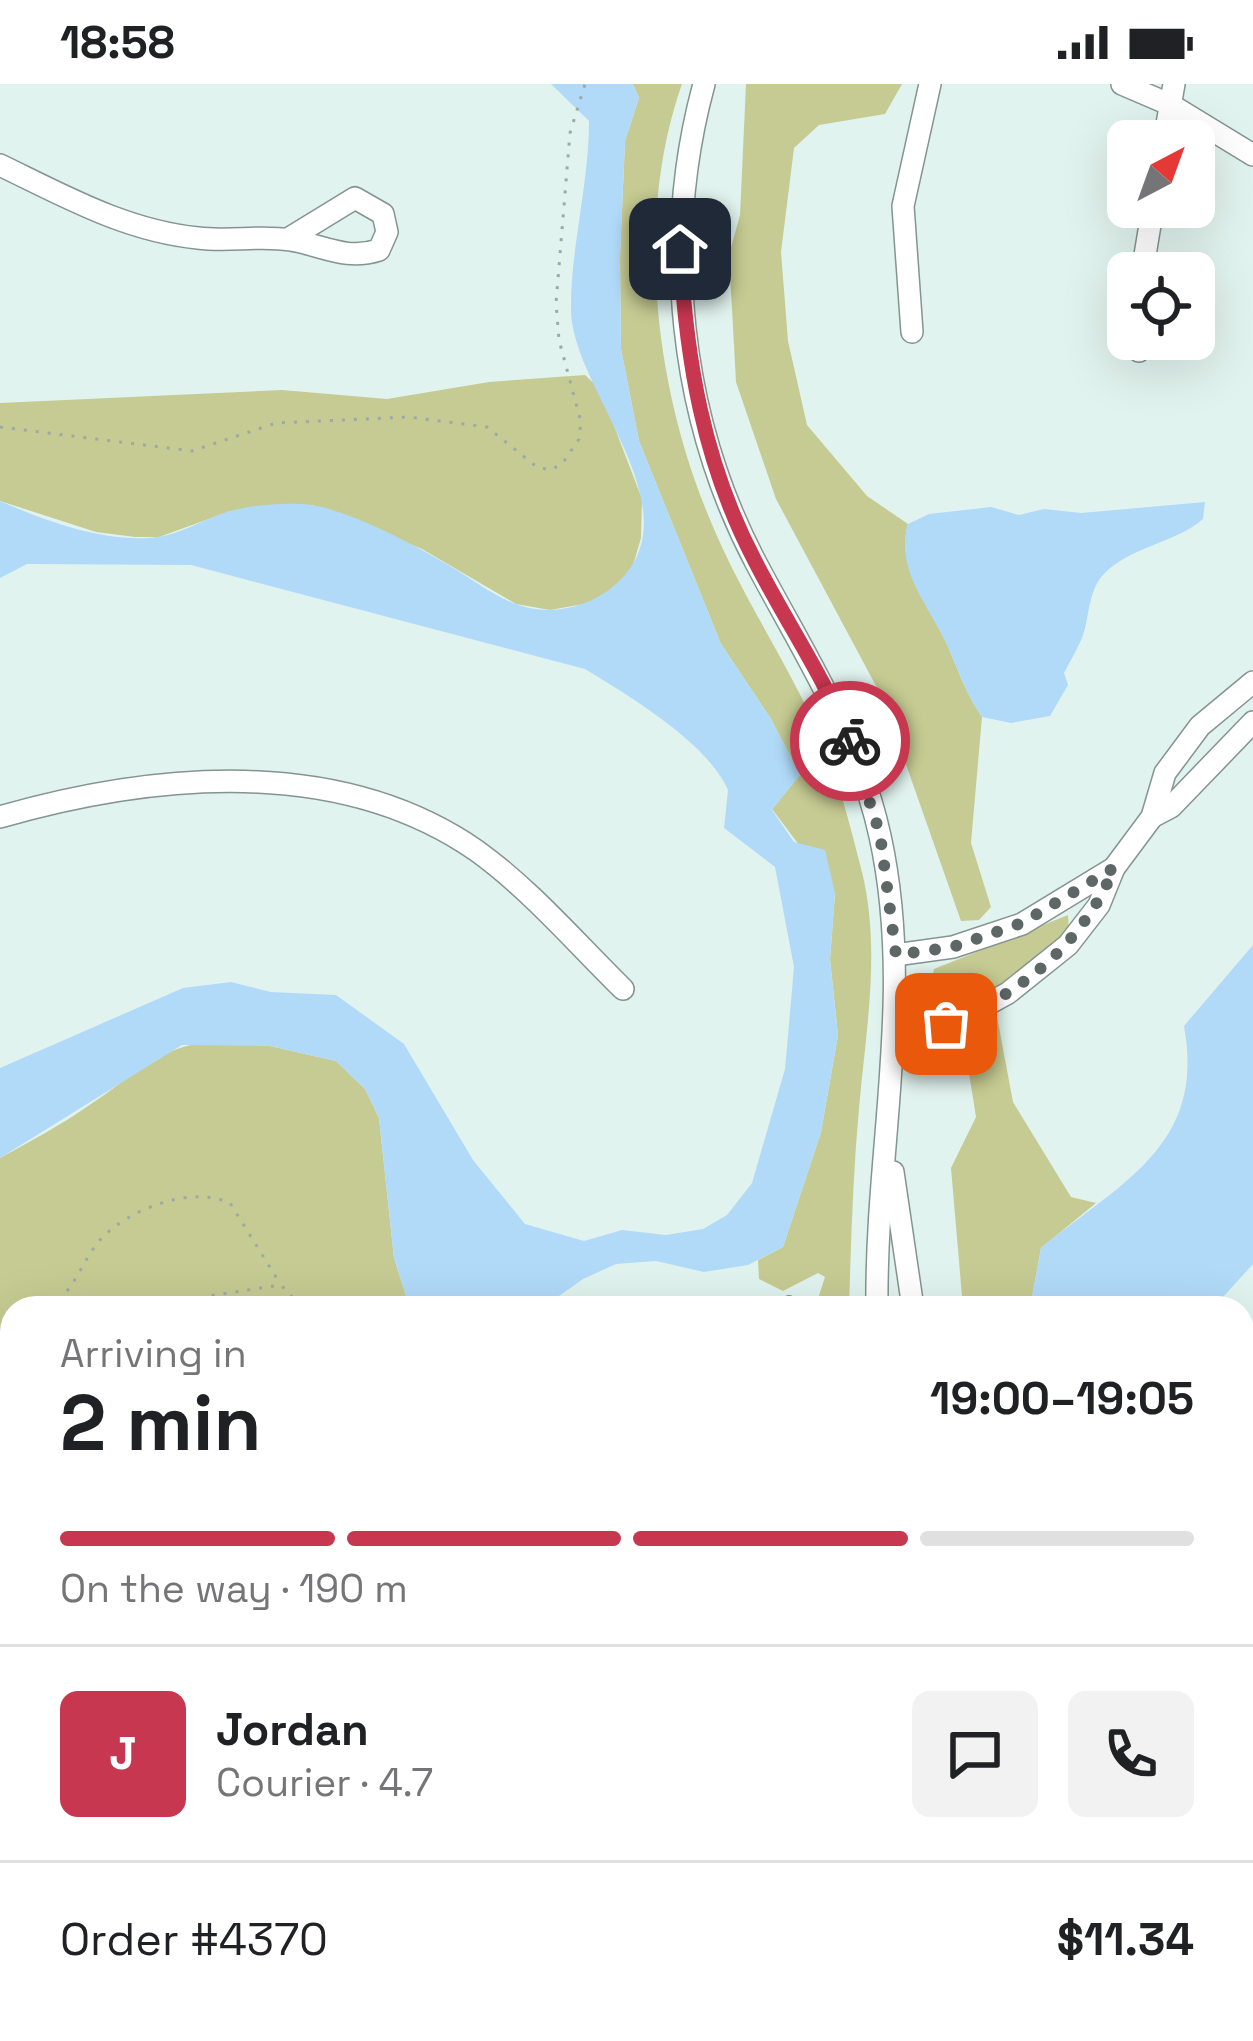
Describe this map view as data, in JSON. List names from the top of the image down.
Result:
{
  "north": "top right",
  "page": {
    "status": "18:58",
    "heading": ["2 min", "Arriving in", "19:00–19:05"],
    "panel": [
      "Jordan",
      "Courier · 4.7",
      "Order #4370",
      "$11.34"
    ],
    "bar": "On the way · 190 m",
    "round": "J"
  }
}
